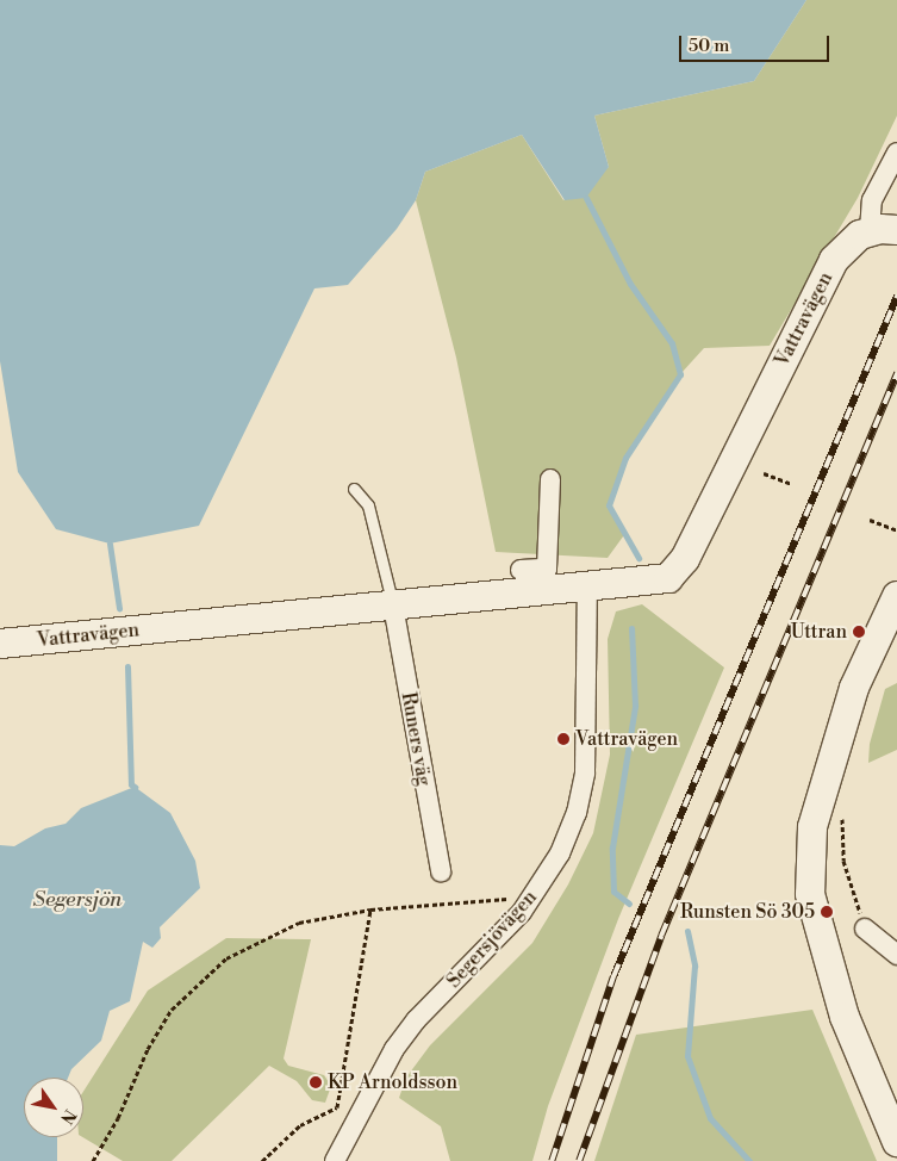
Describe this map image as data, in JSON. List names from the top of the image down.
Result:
{
  "streets": {
    "street": ["Vattravägen", "Runers väg", "Segersjövägen"]
  },
  "crossings": [
    ["Vattravägen", "Runers väg"],
    ["Vattravägen", "Segersjövägen"]
  ],
  "water": ["Segersjön"],
  "places": [
    "Uttran",
    "Vattravägen",
    "Runsten Sö 305",
    "KP Arnoldsson"
  ],
  "scale_bar": "50 m",
  "north": "bottom right"
}
